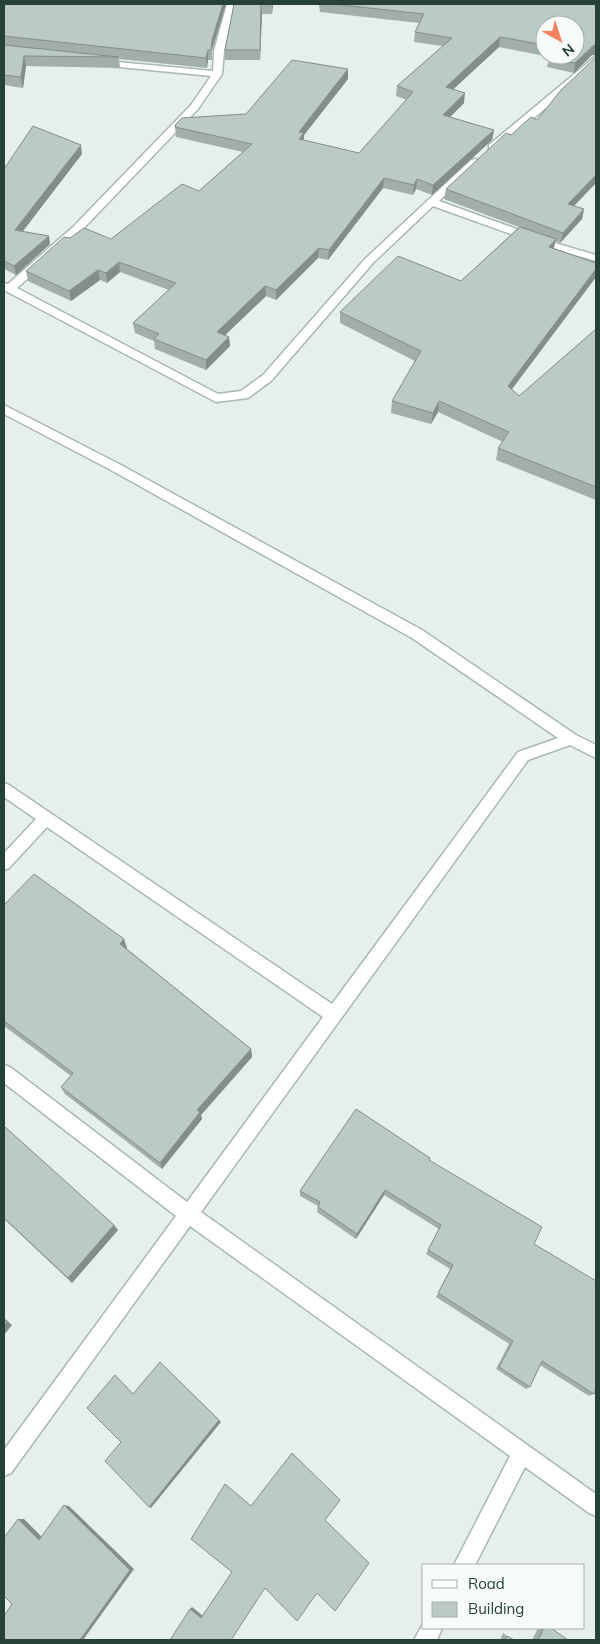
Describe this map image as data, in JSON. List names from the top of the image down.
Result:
{
  "legend": ["Road", "Building"],
  "north": "bottom right"
}
